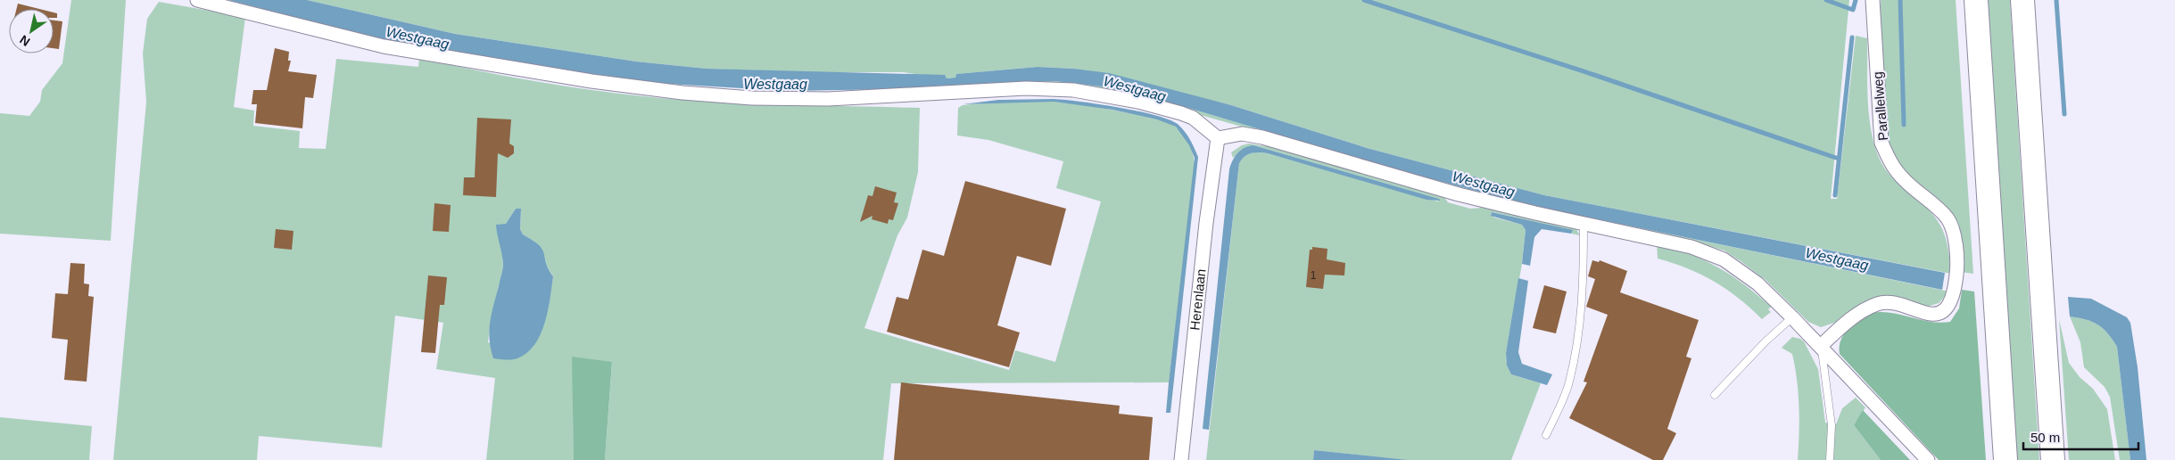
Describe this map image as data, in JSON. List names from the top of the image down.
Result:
{
  "streets": {
    "street": ["Parallelweg", "Herenlaan"]
  },
  "water": ["Westgaag"],
  "house_numbers": ["1"],
  "scale_bar": "50 m",
  "north": "bottom left"
}
